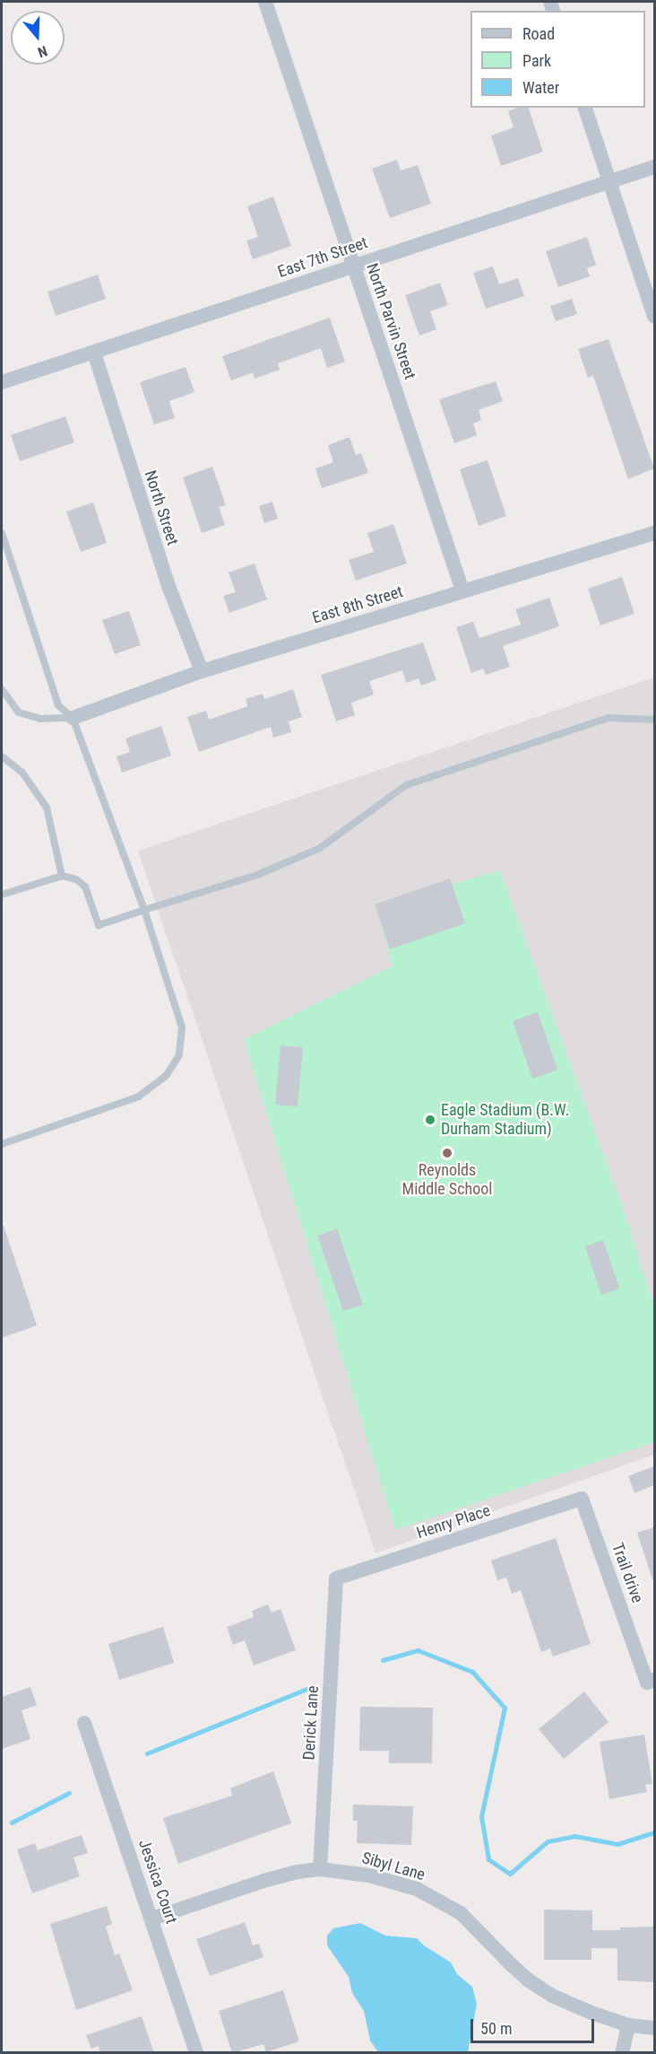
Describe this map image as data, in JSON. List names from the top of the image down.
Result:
{
  "streets": {
    "street": [
      "East 7th Street",
      "North Parvin Street",
      "North Street",
      "East 8th Street",
      "Henry Place",
      "Trail drive",
      "Derick Lane",
      "Sibyl Lane",
      "Jessica Court"
    ]
  },
  "crossings": [
    ["East 7th Street", "North Parvin Street"],
    ["East 7th Street", "North Street"],
    ["North Parvin Street", "East 8th Street"],
    ["North Street", "East 8th Street"],
    ["Henry Place", "Trail drive"],
    ["Henry Place", "Derick Lane"],
    ["Derick Lane", "Sibyl Lane"],
    ["Sibyl Lane", "Jessica Court"]
  ],
  "places": ["Eagle Stadium (B.W. Durham Stadium)", "Reynolds Middle School"],
  "legend": ["Road", "Park", "Water"],
  "scale_bar": "50 m",
  "north": "bottom"
}
